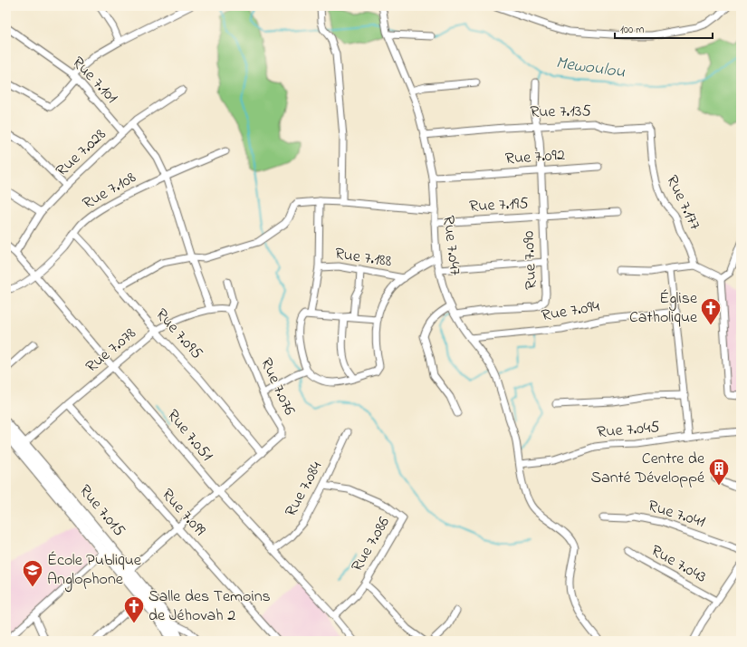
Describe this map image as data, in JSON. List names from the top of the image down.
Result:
{
  "streets": {
    "main road": ["Rue 7.015"],
    "street": [
      "Rue 7.101",
      "Rue 7.135",
      "Rue 7.028",
      "Rue 7.092",
      "Rue 7.108",
      "Rue 7.177",
      "Rue 7.195",
      "Rue 7.047",
      "Rue 7.188",
      "Rue 7.090",
      "Rue 7.094",
      "Rue 7.095",
      "Rue 7.078",
      "Rue 7.076",
      "Rue 7.045",
      "Rue 7.051",
      "Rue 7.084",
      "Rue 7.099",
      "Rue 7.041",
      "Rue 7.086",
      "Rue 7.043"
    ]
  },
  "crossings": [
    ["Rue 7.101", "Rue 7.028"],
    ["Rue 7.135", "Rue 7.177"],
    ["Rue 7.135", "Rue 7.090"],
    ["Rue 7.028", "Rue 7.051"],
    ["Rue 7.092", "Rue 7.090"],
    ["Rue 7.108", "Rue 7.095"],
    ["Rue 7.108", "Rue 7.051"],
    ["Rue 7.195", "Rue 7.047"],
    ["Rue 7.195", "Rue 7.090"],
    ["Rue 7.047", "Rue 7.188"],
    ["Rue 7.047", "Rue 7.090"],
    ["Rue 7.047", "Rue 7.094"],
    ["Rue 7.047", "Rue 7.095"],
    ["Rue 7.047", "Rue 7.045"],
    ["Rue 7.095", "Rue 7.078"],
    ["Rue 7.095", "Rue 7.076"],
    ["Rue 7.078", "Rue 7.076"],
    ["Rue 7.078", "Rue 7.051"],
    ["Rue 7.078", "Rue 7.015"],
    ["Rue 7.078", "Rue 7.099"],
    ["Rue 7.076", "Rue 7.051"],
    ["Rue 7.076", "Rue 7.015"],
    ["Rue 7.076", "Rue 7.099"],
    ["Rue 7.051", "Rue 7.084"],
    ["Rue 7.051", "Rue 7.086"],
    ["Rue 7.084", "Rue 7.086"]
  ],
  "water": ["Mewoulou"],
  "places": {
    "church": ["Église Catholique", "Salle des Temoins de Jéhovah 2"],
    "building": ["Centre de Santé Développé"],
    "school or university": ["École Publique Anglophone"]
  },
  "scale_bar": "100 m"
}
